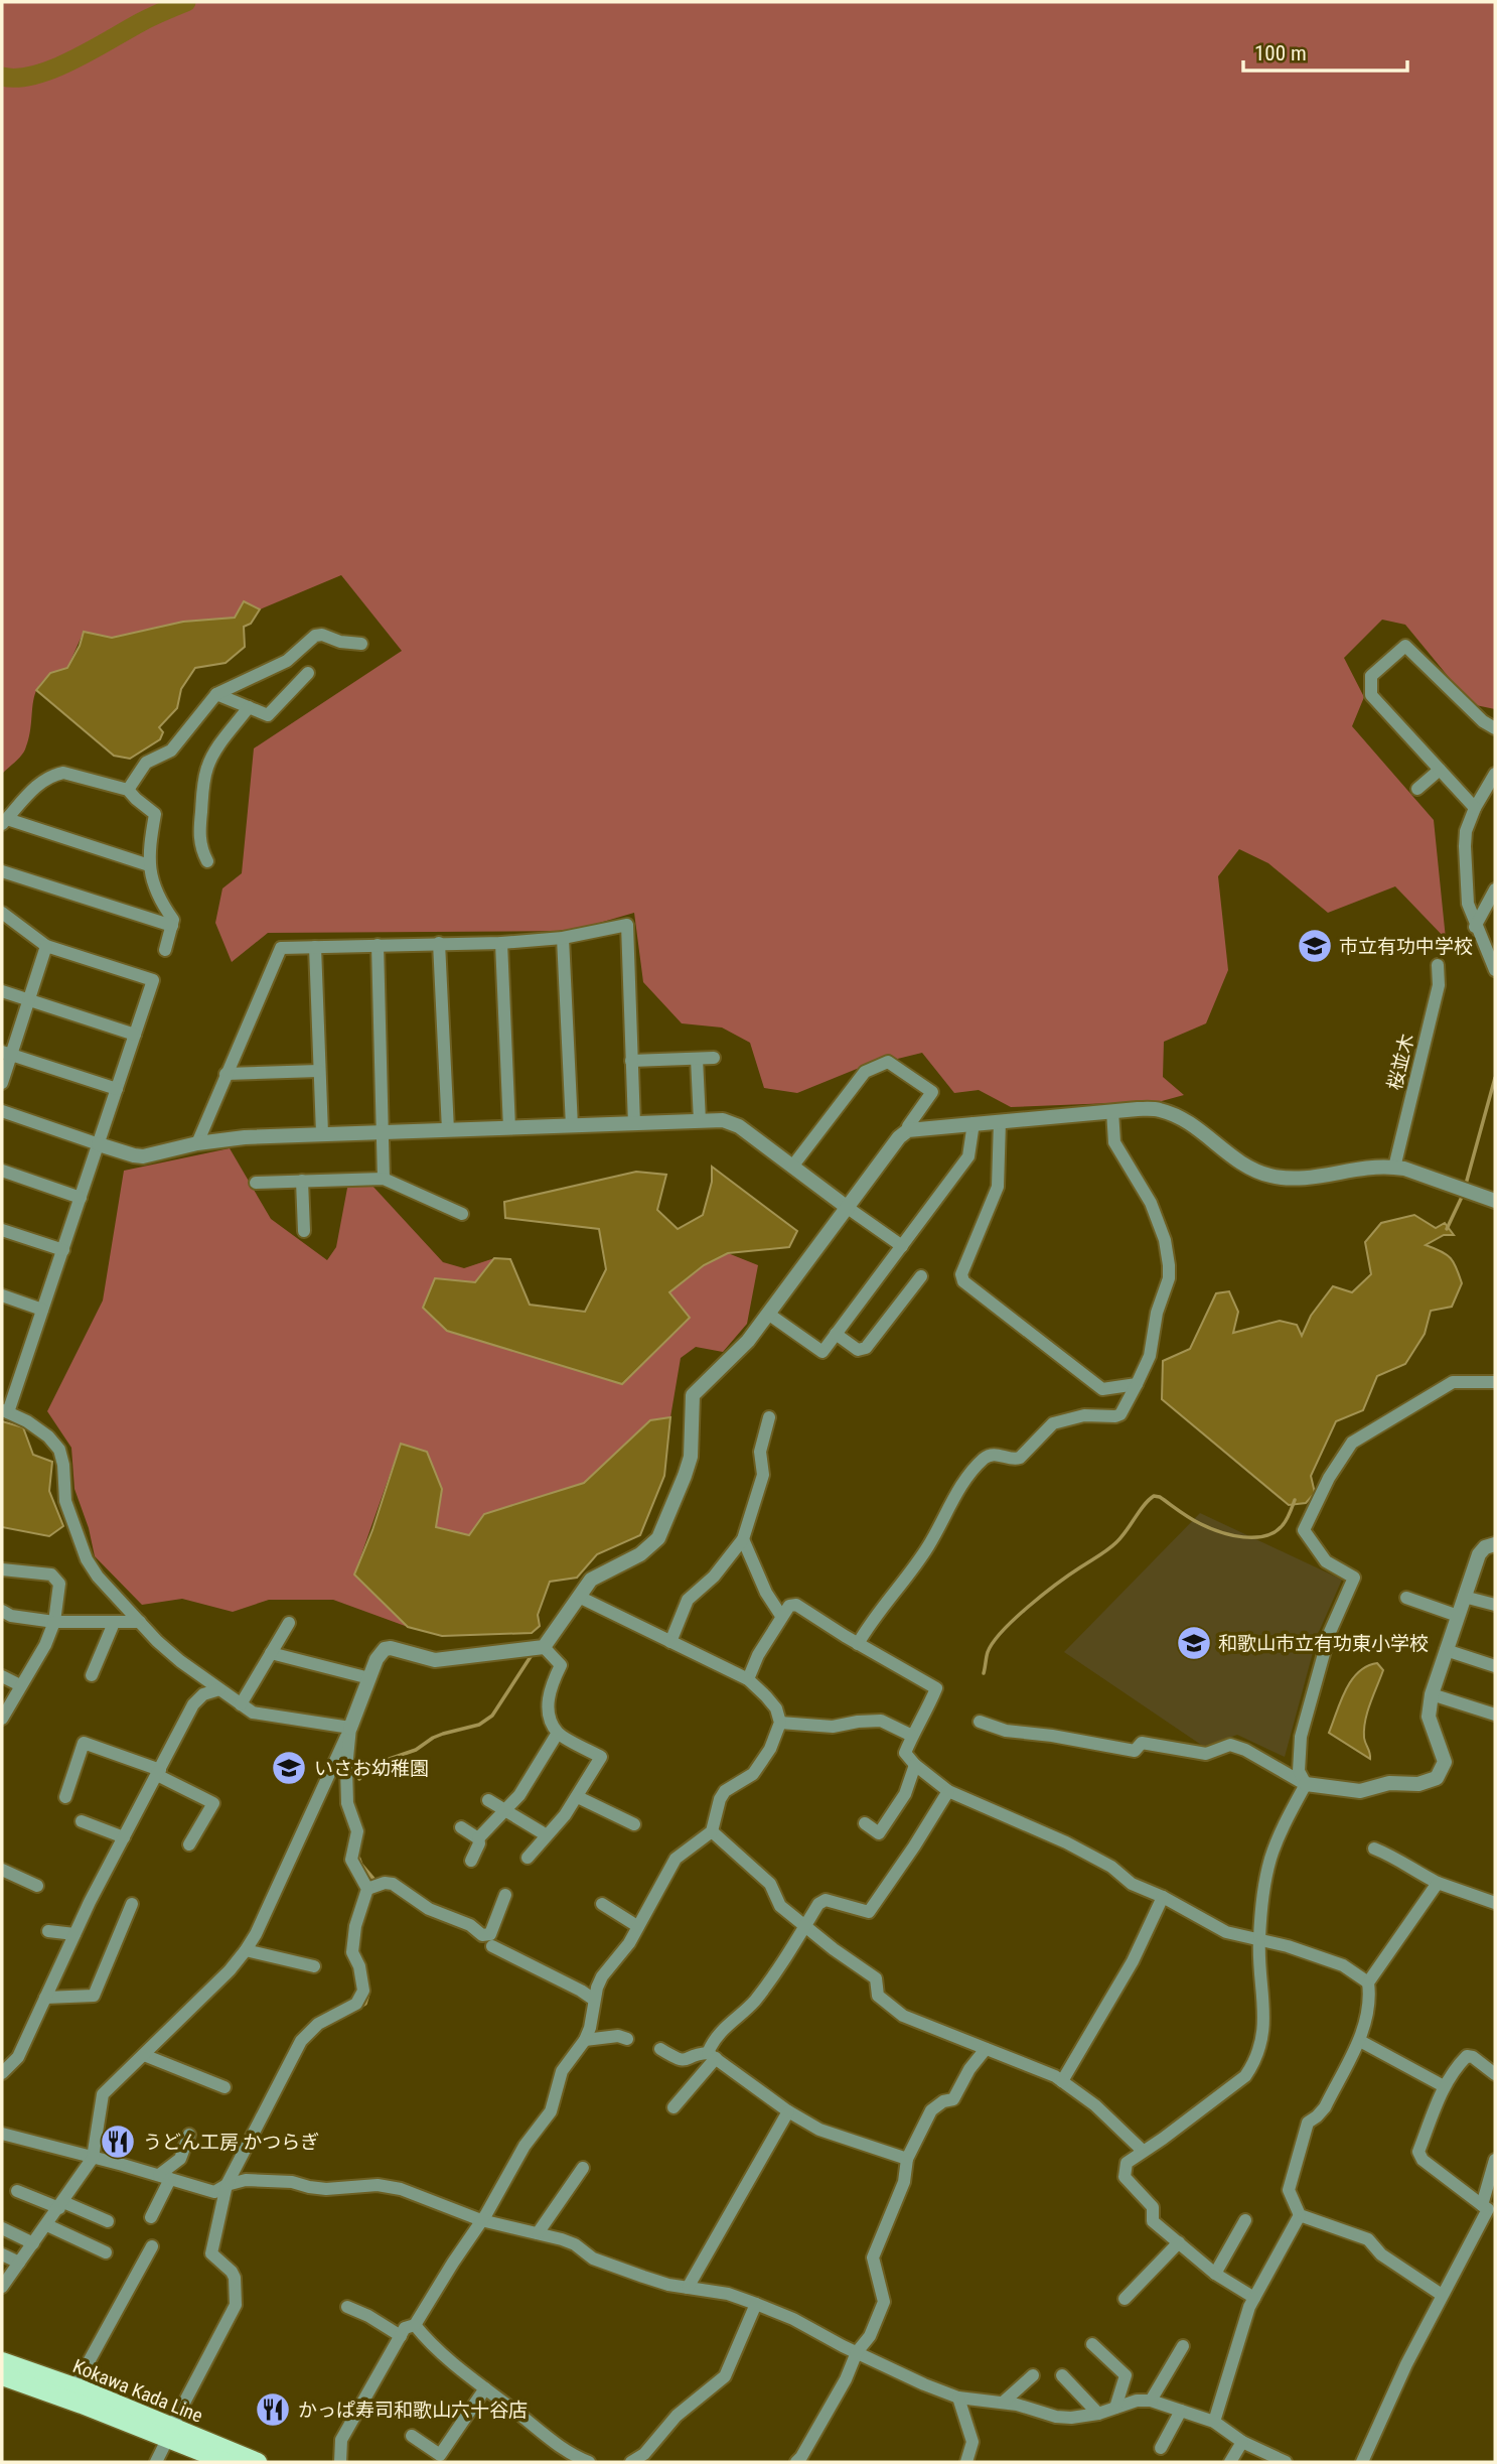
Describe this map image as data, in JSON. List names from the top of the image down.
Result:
{
  "streets": {
    "main road": ["Kokawa Kada Line"],
    "street": ["桜並木"]
  },
  "places": {
    "school or university": ["市立有功中学校", "和歌山市立有功東小学校", "いさお幼稚園"],
    "restaurant": ["うどん工房 かつらぎ", "かっぱ寿司和歌山六十谷店"]
  },
  "scale_bar": "100 m"
}
